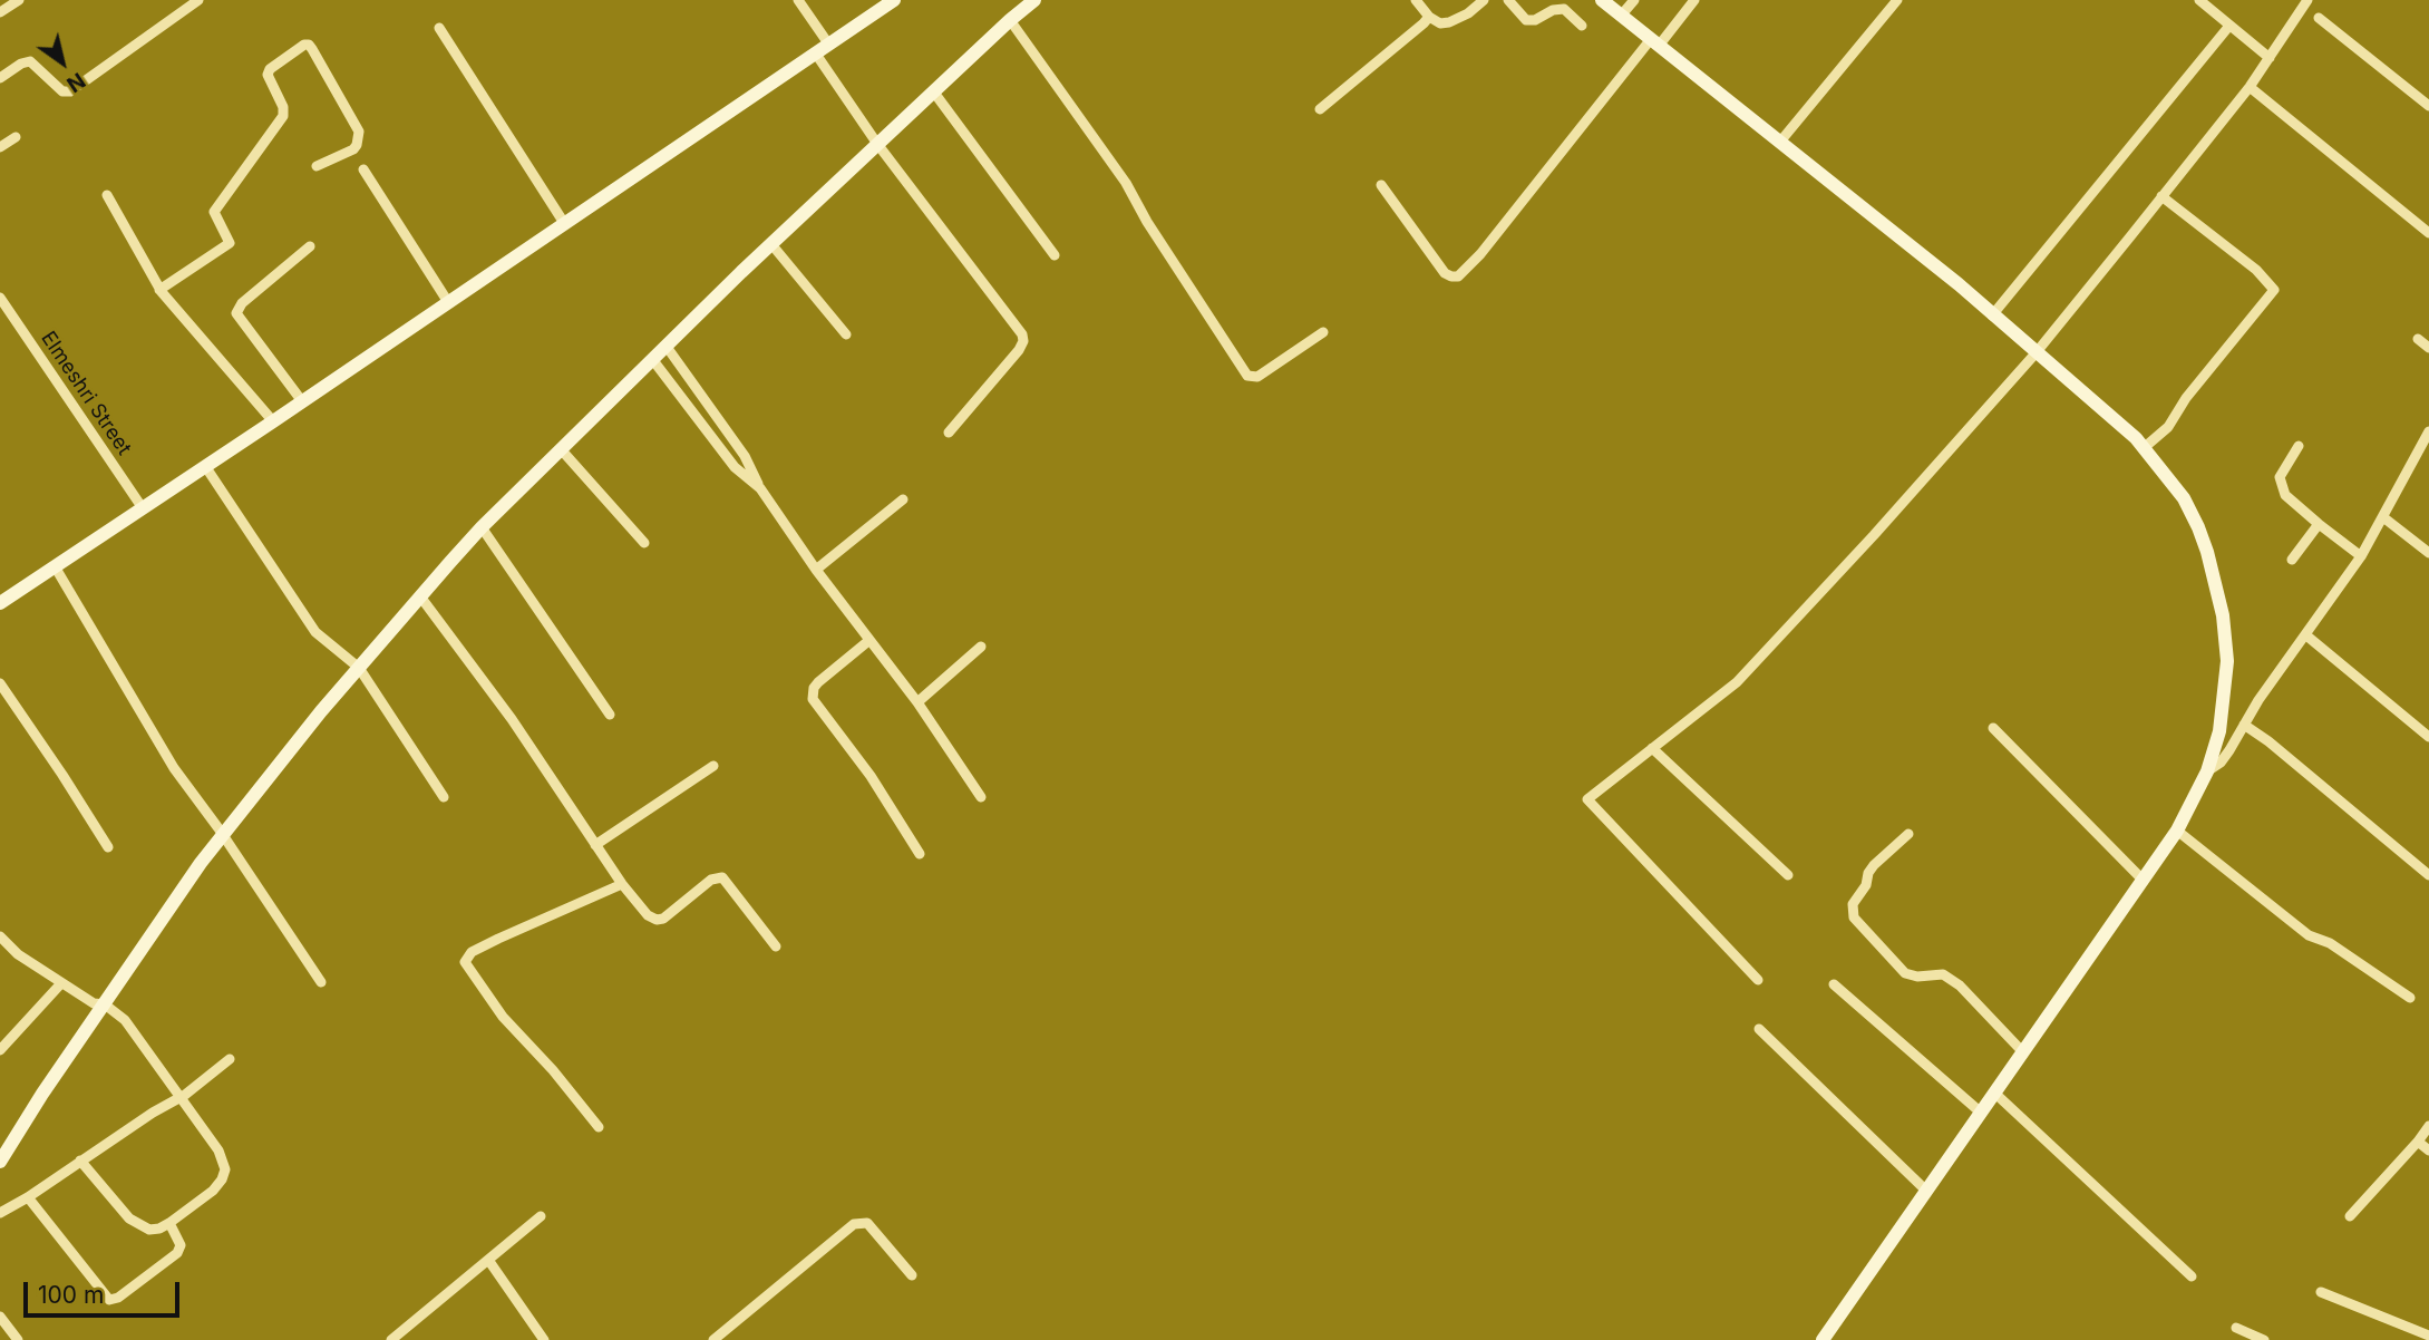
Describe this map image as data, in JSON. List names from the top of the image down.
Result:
{
  "streets": {
    "street": ["Elmeshri Street"]
  },
  "scale_bar": "100 m",
  "north": "bottom right"
}
